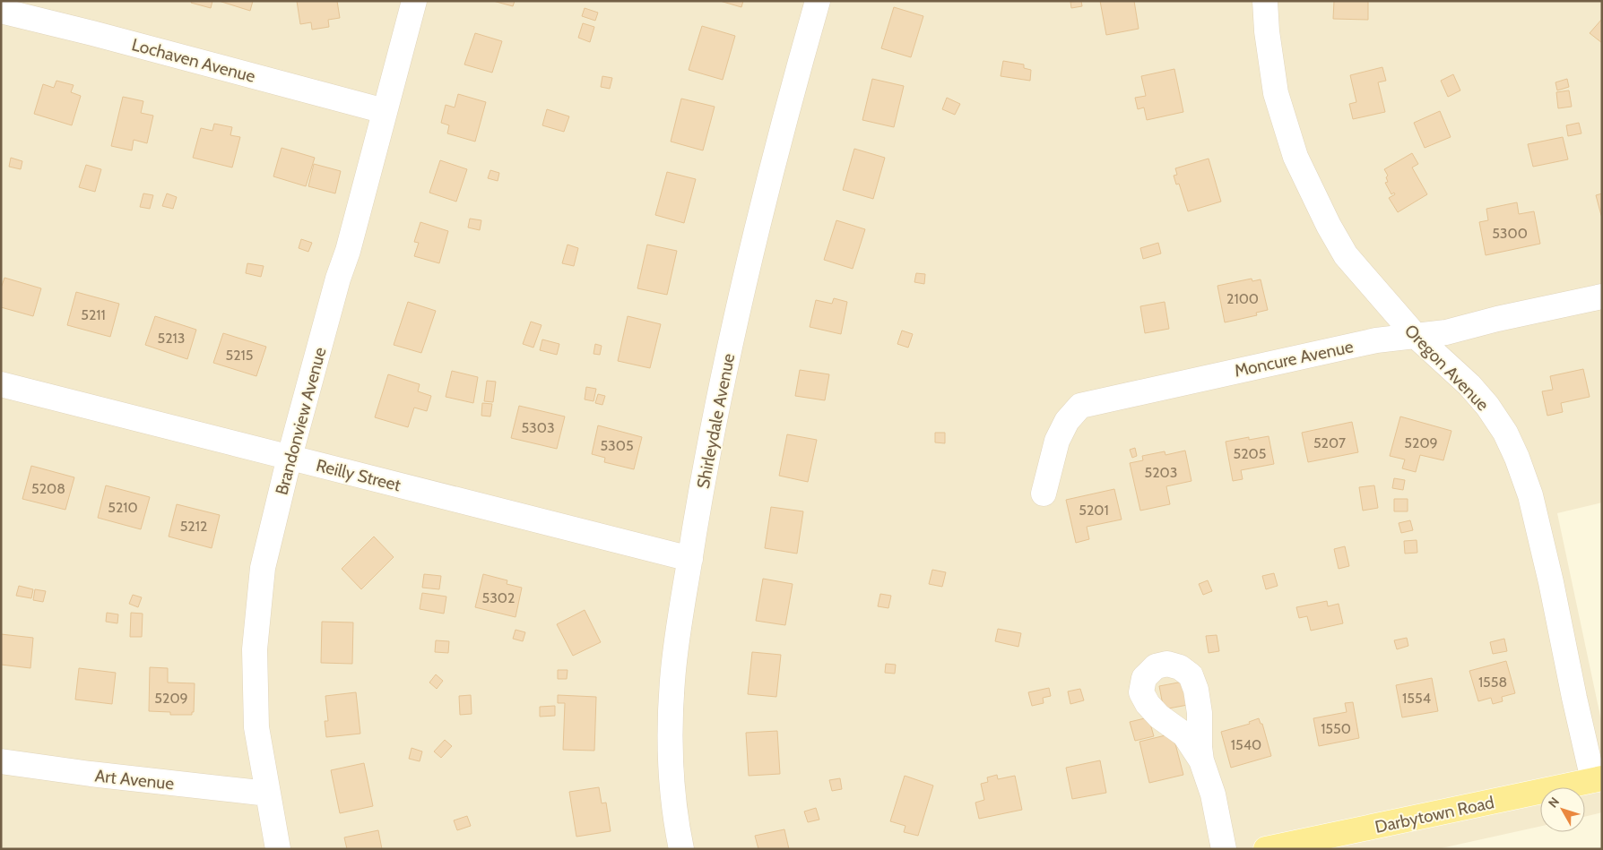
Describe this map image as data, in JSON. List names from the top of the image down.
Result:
{
  "streets": {
    "main road": ["Darbytown Road"],
    "street": [
      "Lochaven Avenue",
      "Moncure Avenue",
      "Oregon Avenue",
      "Brandonview Avenue",
      "Shirleydale Avenue",
      "Reilly Street",
      "Art Avenue"
    ]
  },
  "crossings": [
    ["Lochaven Avenue", "Brandonview Avenue"],
    ["Moncure Avenue", "Oregon Avenue"],
    ["Oregon Avenue", "Darbytown Road"],
    ["Brandonview Avenue", "Reilly Street"],
    ["Brandonview Avenue", "Art Avenue"],
    ["Shirleydale Avenue", "Reilly Street"]
  ],
  "house_numbers": [
    "5300",
    "2100",
    "5211",
    "5213",
    "5215",
    "5303",
    "5207",
    "5209",
    "5305",
    "5205",
    "5203",
    "5208",
    "5210",
    "5201",
    "5212",
    "5302",
    "1558",
    "5209",
    "1554",
    "1550",
    "1540"
  ],
  "north": "top left"
}
